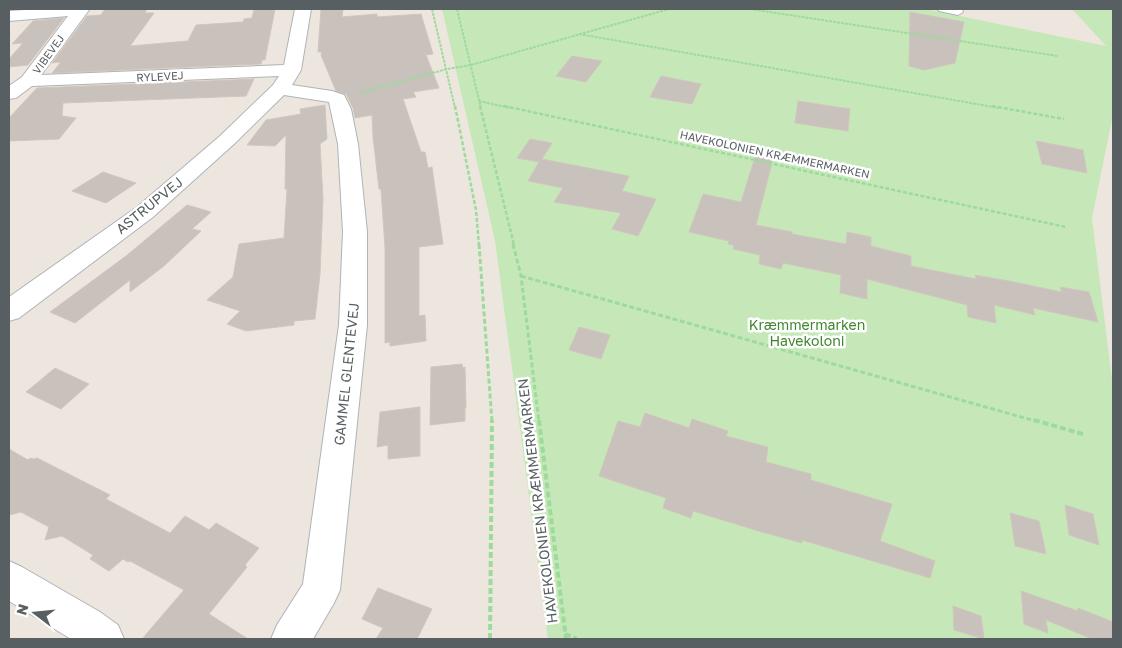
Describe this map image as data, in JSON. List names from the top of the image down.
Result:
{
  "streets": {
    "street": [
      "VIBEVEJ",
      "RYLEVEJ",
      "ASTRUPVEJ",
      "GAMMEL GLENTEVEJ"
    ],
    "path": ["HAVEKOLONIEN KRÆMMERMARKEN"]
  },
  "crossings": [
    ["VIBEVEJ", "RYLEVEJ"],
    ["RYLEVEJ", "ASTRUPVEJ"]
  ],
  "parks": ["Kræmmermarken Havekoloni"],
  "north": "left"
}
